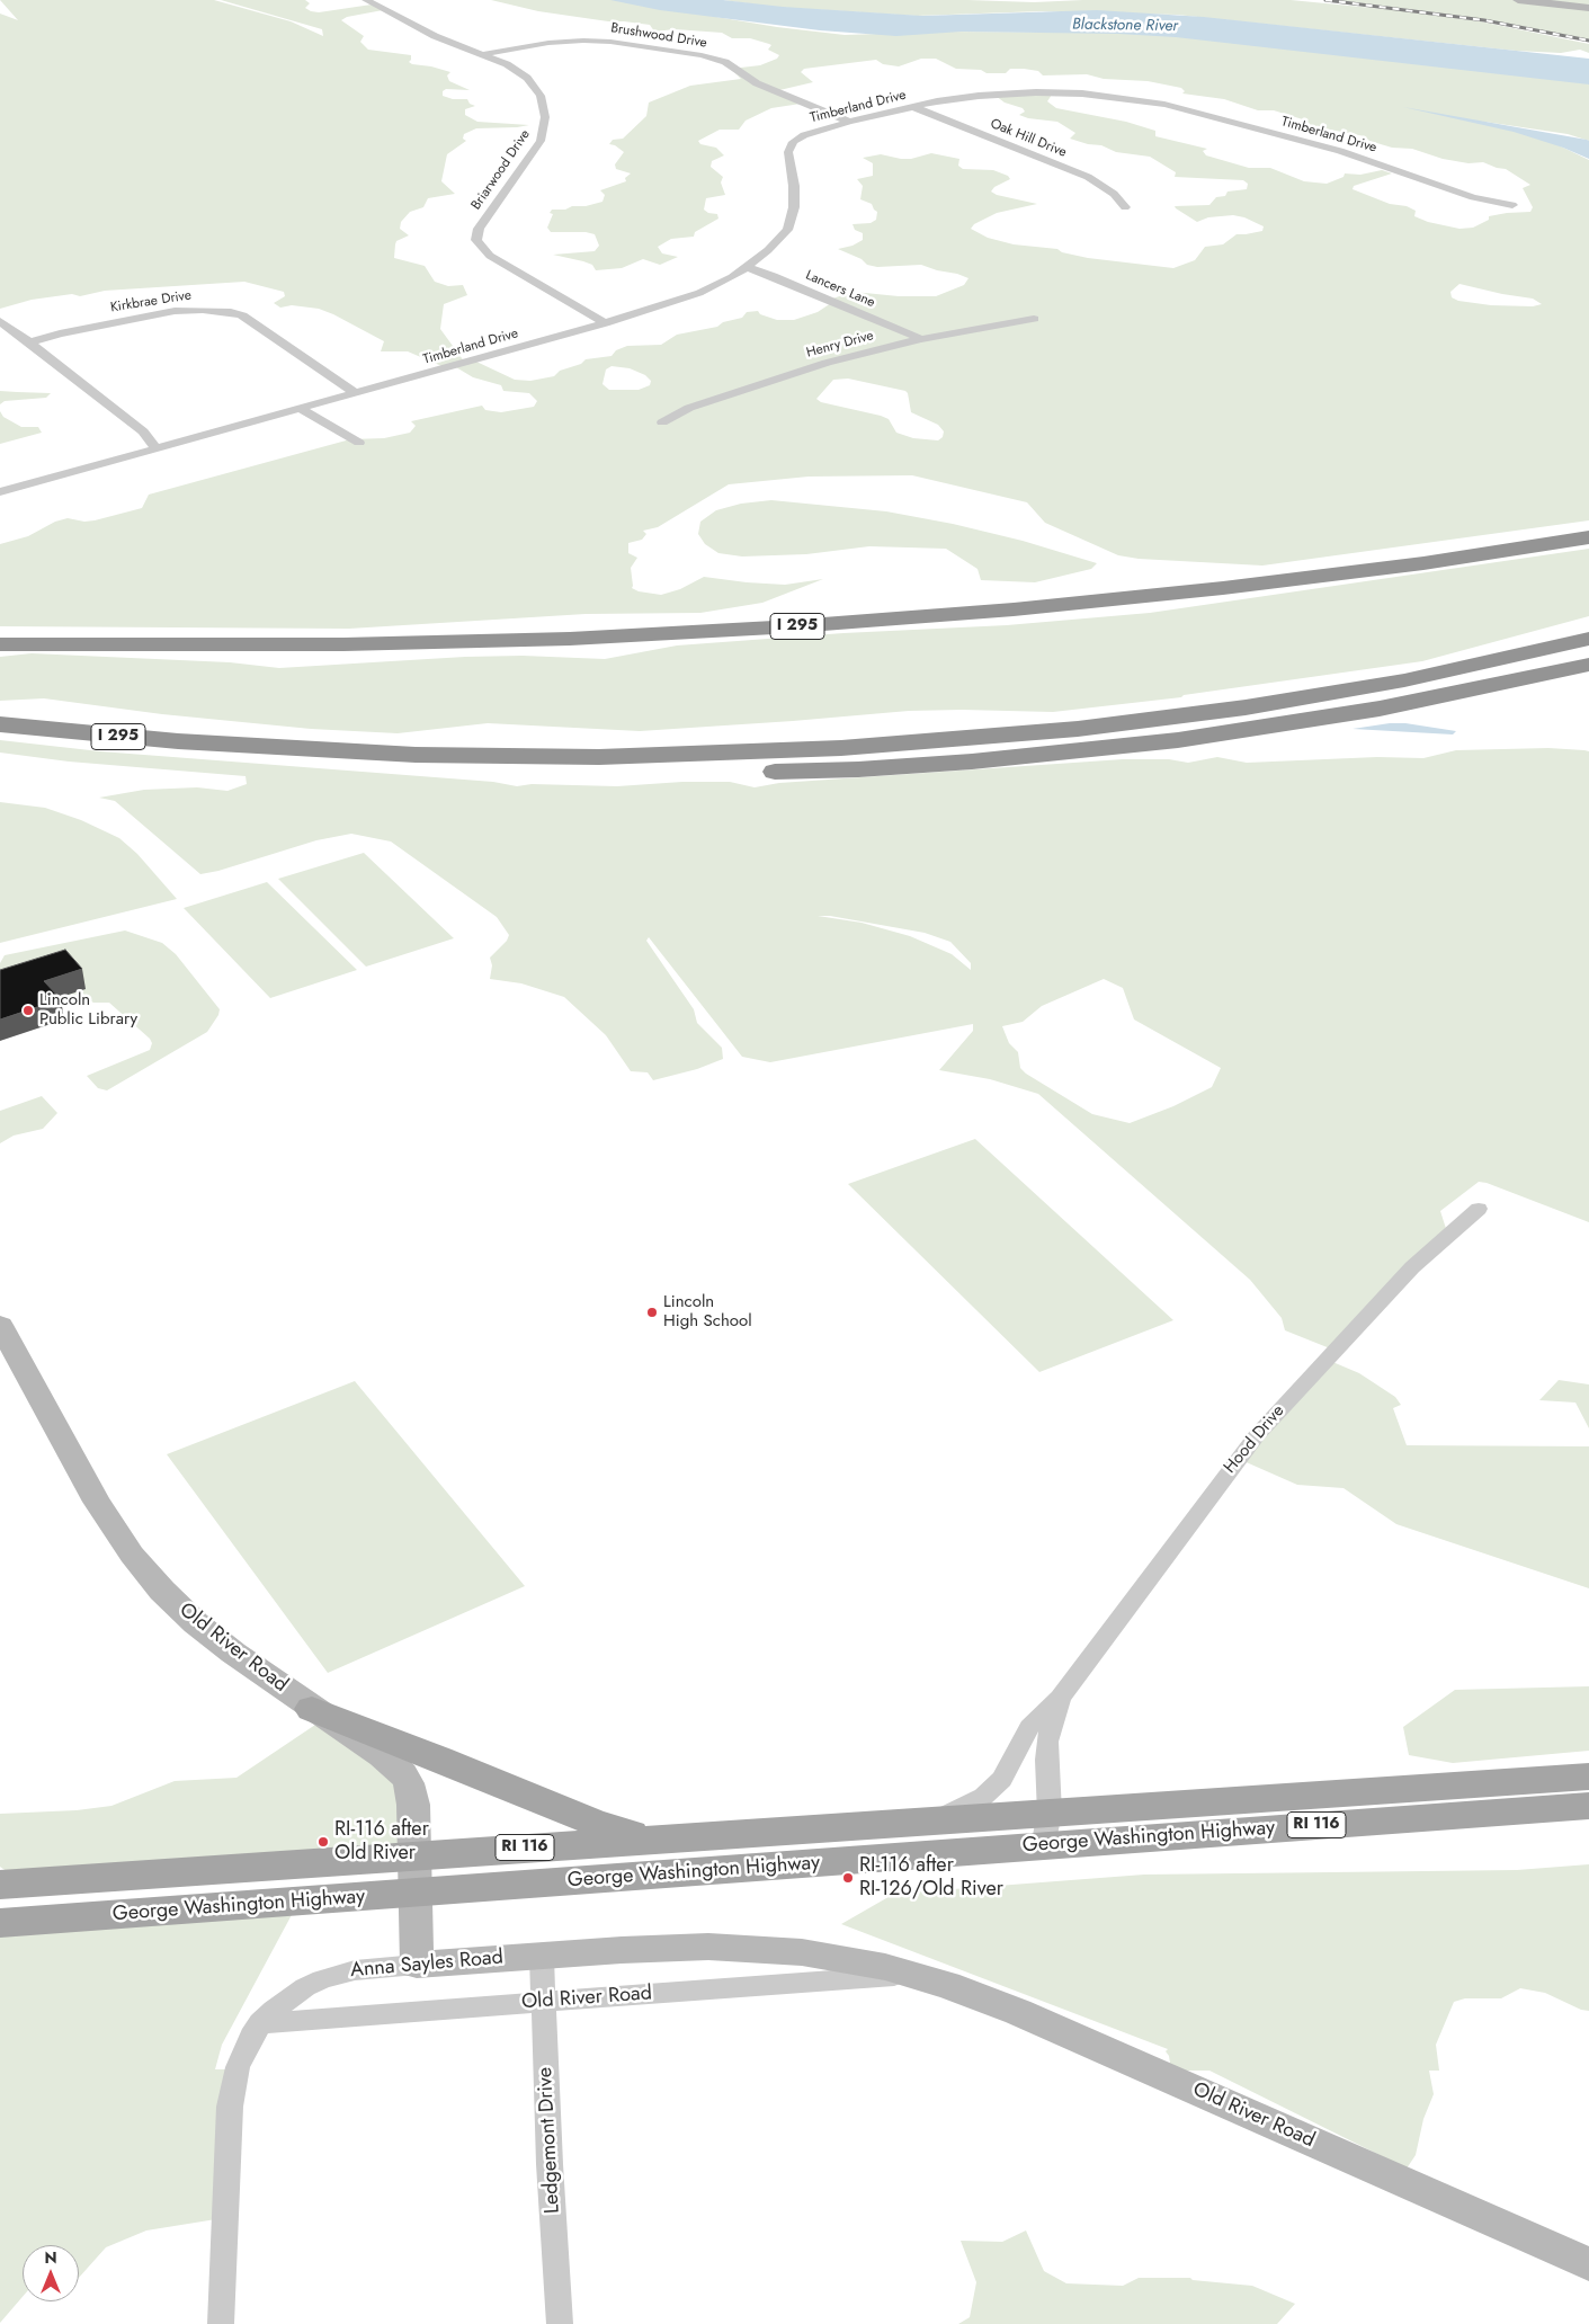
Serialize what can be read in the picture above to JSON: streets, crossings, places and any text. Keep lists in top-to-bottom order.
{
  "streets": {
    "highway": ["I 295"],
    "main road": [
      "Old River Road",
      "RI 116",
      "George Washington Highway",
      "Anna Sayles Road"
    ],
    "street": [
      "Brushwood Drive",
      "Timberland Drive",
      "Oak Hill Drive",
      "Briarwood Drive",
      "Lancers Lane",
      "Kirkbrae Drive",
      "Henry Drive",
      "Hood Drive",
      "Ledgemont Drive"
    ]
  },
  "crossings": [
    ["Brushwood Drive", "Timberland Drive"],
    ["Brushwood Drive", "Briarwood Drive"],
    ["Timberland Drive", "Oak Hill Drive"],
    ["Timberland Drive", "Briarwood Drive"],
    ["Timberland Drive", "Lancers Lane"],
    ["Timberland Drive", "Kirkbrae Drive"],
    ["Lancers Lane", "Henry Drive"],
    ["Hood Drive", "George Washington Highway"],
    ["Old River Road", "George Washington Highway"],
    ["Old River Road", "Anna Sayles Road"],
    ["Old River Road", "Ledgemont Drive"],
    ["Anna Sayles Road", "Ledgemont Drive"]
  ],
  "water": ["Blackstone River"],
  "places": [
    "Lincoln Public Library",
    "Lincoln High School",
    "RI-116 after Old River",
    "RI-116 after RI-126/Old River"
  ],
  "north": "top"
}
